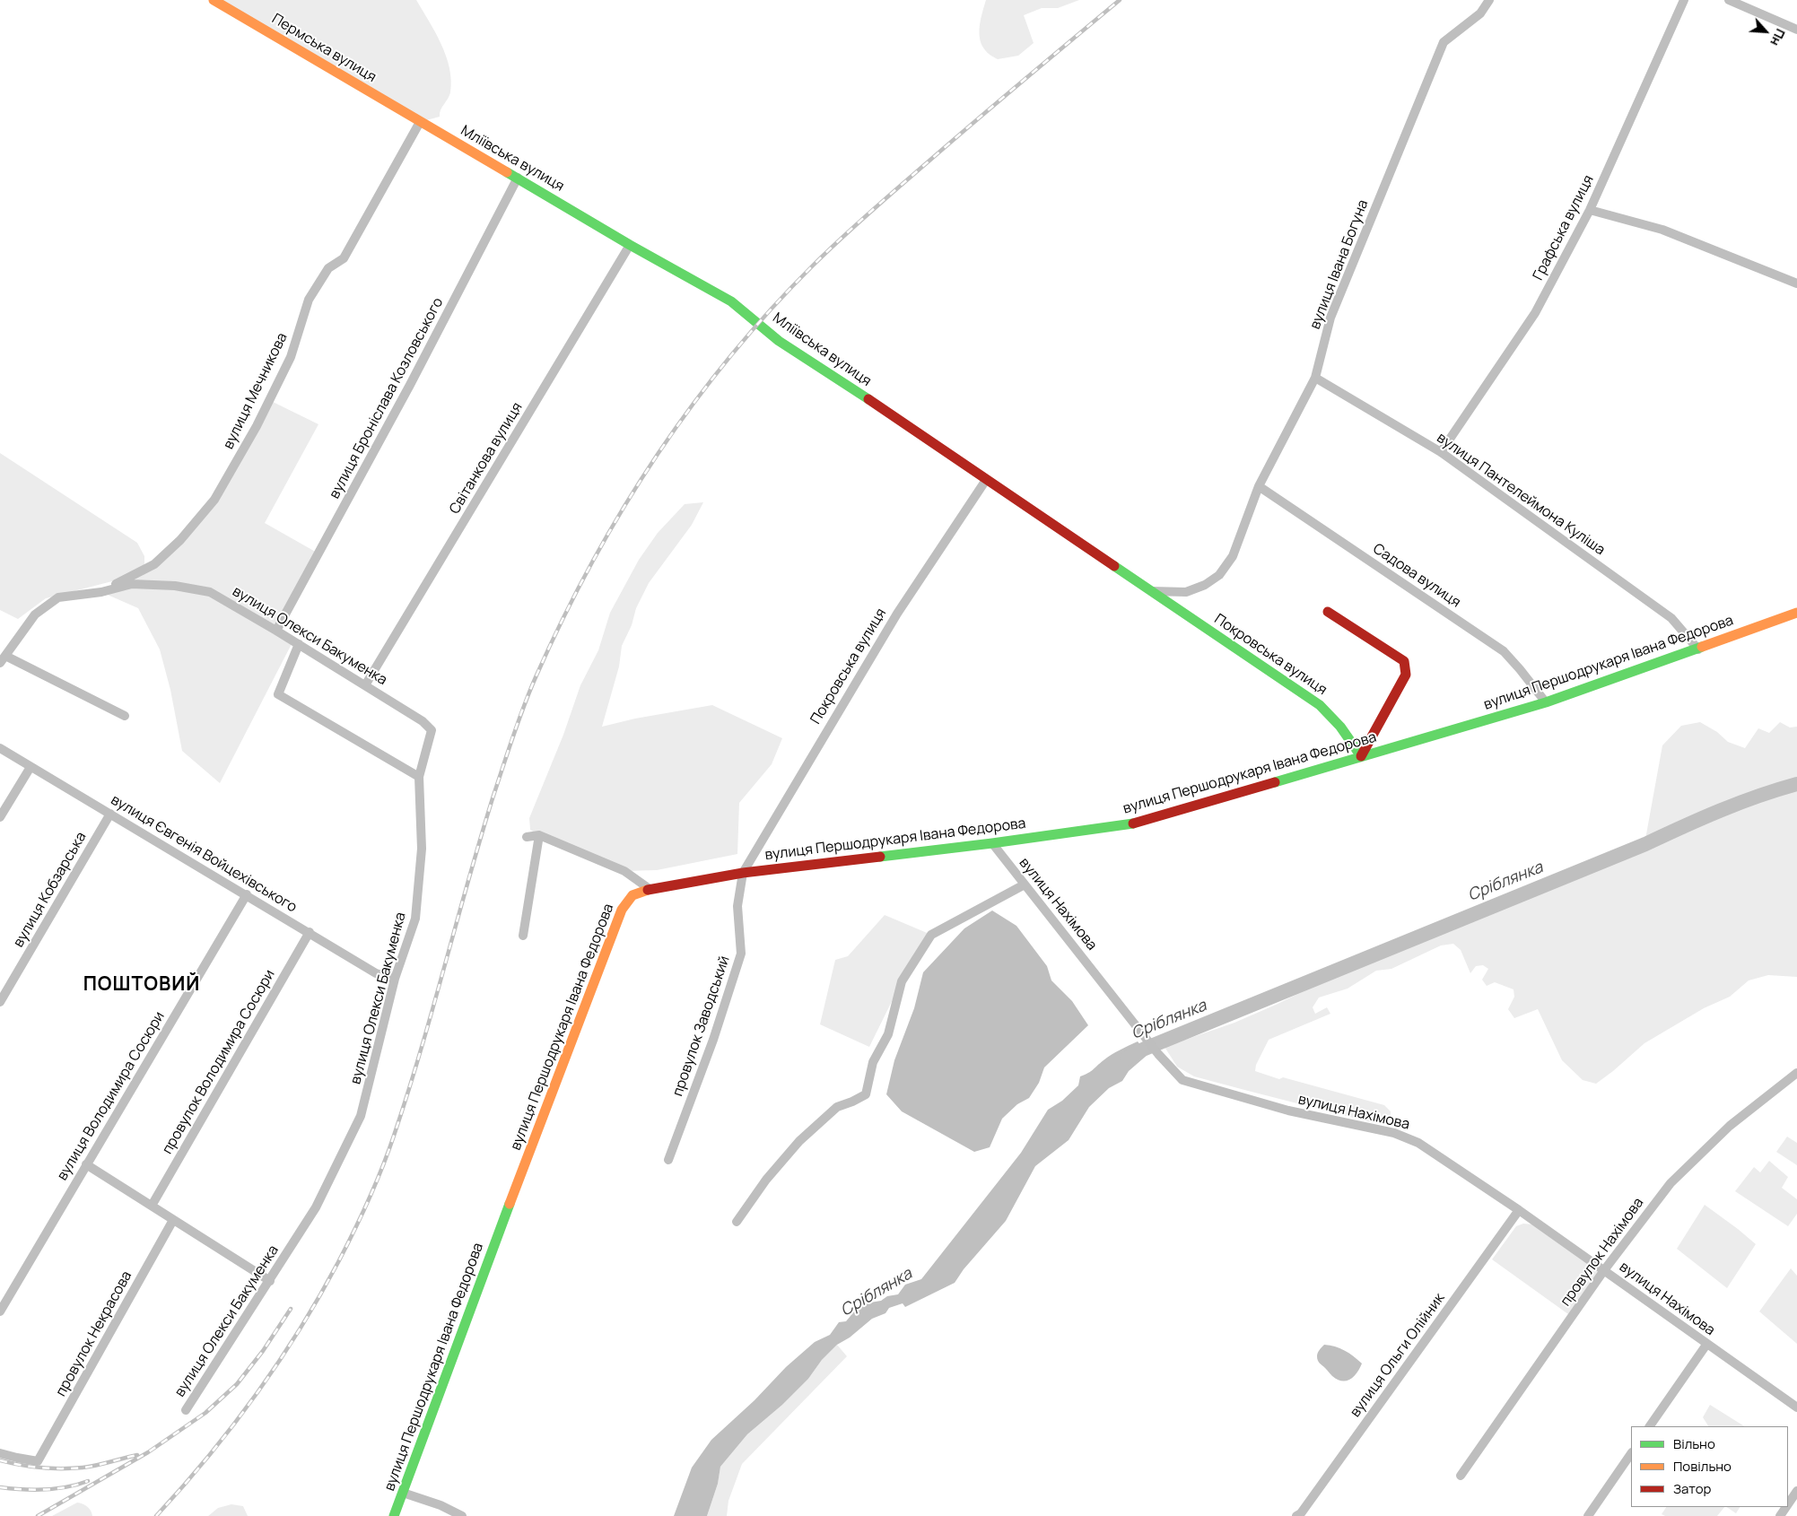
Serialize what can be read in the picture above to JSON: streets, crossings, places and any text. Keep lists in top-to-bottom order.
{
  "streets": {
    "street": [
      "Пермська вулиця",
      "Мліївська вулиця",
      "Графська вулиця",
      "вулиця Івана Богуна",
      "вулиця Мечникова",
      "вулиця Броніслава Козловського",
      "Світанкова вулиця",
      "вулиця Пантелеймона Куліша",
      "Садова вулиця",
      "вулиця Олекси Бакуменка",
      "Покровська вулиця",
      "вулиця Першодрукаря Івана Федорова",
      "вулиця Євгенія Войцехівського",
      "вулиця Кобзарська",
      "вулиця Нахімова",
      "провулок Заводський",
      "провулок Володимира Сосюри",
      "вулиця Володимира Сосюри",
      "провулок Нахімова",
      "провулок Некрасова",
      "вулиця Ольги Олійник"
    ]
  },
  "crossings": [
    ["Пермська вулиця", "Мліївська вулиця"],
    ["Пермська вулиця", "вулиця Мечникова"],
    ["Мліївська вулиця", "вулиця Івана Богуна"],
    ["Мліївська вулиця", "вулиця Мечникова"],
    ["Мліївська вулиця", "вулиця Броніслава Козловського"],
    ["Мліївська вулиця", "Світанкова вулиця"],
    ["Мліївська вулиця", "Покровська вулиця"],
    ["Графська вулиця", "вулиця Пантелеймона Куліша"],
    ["вулиця Івана Богуна", "вулиця Пантелеймона Куліша"],
    ["вулиця Івана Богуна", "Садова вулиця"],
    ["вулиця Івана Богуна", "Покровська вулиця"],
    ["вулиця Мечникова", "вулиця Олекси Бакуменка"],
    ["вулиця Броніслава Козловського", "вулиця Олекси Бакуменка"],
    ["Світанкова вулиця", "вулиця Олекси Бакуменка"],
    ["вулиця Пантелеймона Куліша", "вулиця Першодрукаря Івана Федорова"],
    ["Садова вулиця", "вулиця Першодрукаря Івана Федорова"],
    ["вулиця Олекси Бакуменка", "вулиця Євгенія Войцехівського"],
    ["Покровська вулиця", "вулиця Першодрукаря Івана Федорова"],
    ["Покровська вулиця", "провулок Заводський"],
    ["вулиця Першодрукаря Івана Федорова", "вулиця Нахімова"],
    ["вулиця Першодрукаря Івана Федорова", "провулок Заводський"],
    ["вулиця Євгенія Войцехівського", "вулиця Кобзарська"],
    ["вулиця Євгенія Войцехівського", "провулок Володимира Сосюри"],
    ["вулиця Євгенія Войцехівського", "вулиця Володимира Сосюри"],
    ["вулиця Нахімова", "провулок Нахімова"],
    ["вулиця Нахімова", "вулиця Ольги Олійник"]
  ],
  "districts": ["ПОШТОВИЙ"],
  "water": ["Сріблянка"],
  "legend": ["Вільно", "Повільно", "Затор"],
  "north": "bottom right"
}
